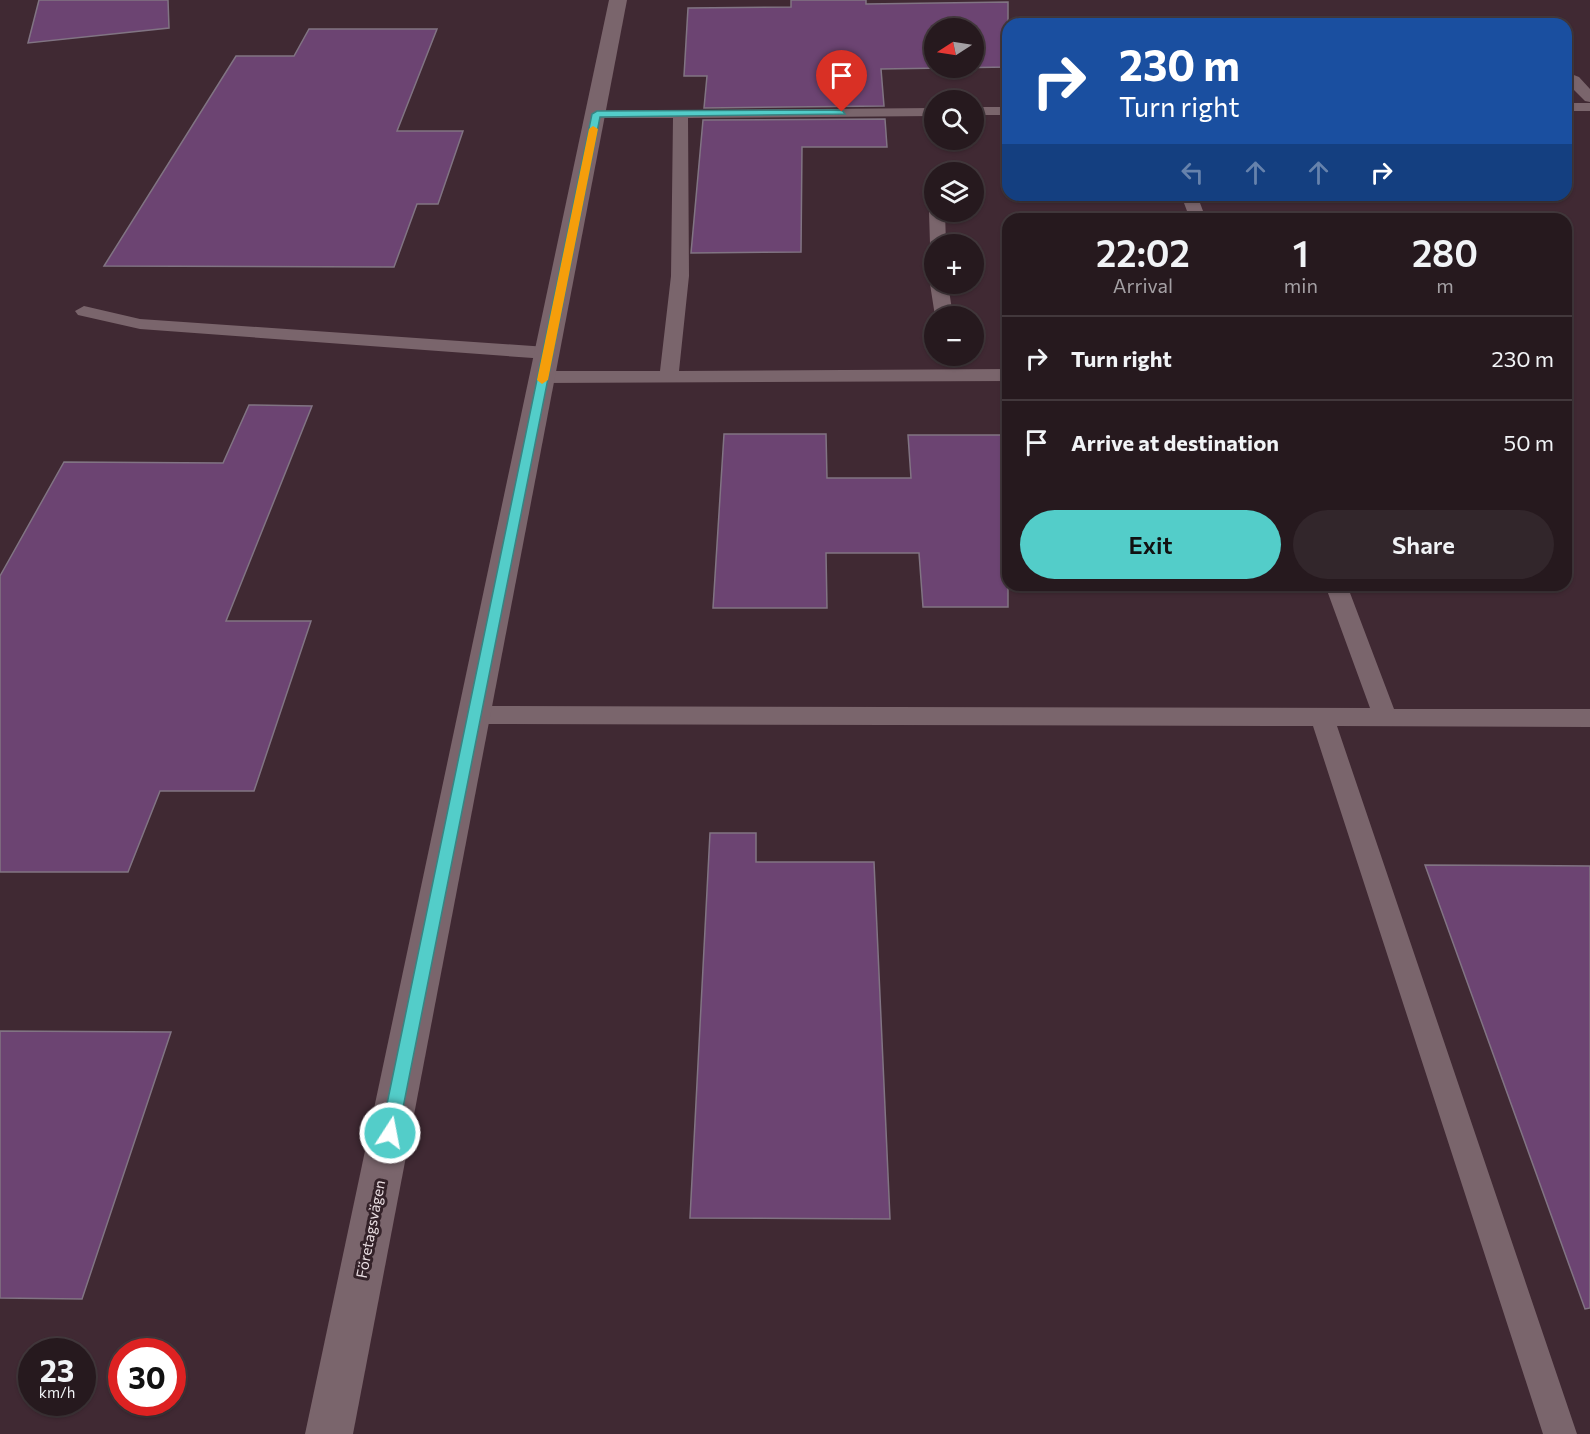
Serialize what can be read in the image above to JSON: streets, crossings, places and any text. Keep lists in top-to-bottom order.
{
  "streets": {
    "street": ["Företagsvägen"]
  },
  "north": "left",
  "page": {
    "map_buttons": ["+", "−"],
    "turn": ["230 m", "Turn right"],
    "eta": [
      "22:02",
      "Arrival",
      "1",
      "min",
      "280",
      "m"
    ],
    "list": [
      {
        "name": "Turn right",
        "value": "230 m"
      },
      {
        "name": "Arrive at destination",
        "value": "50 m"
      }
    ],
    "buttons": ["Exit", "Share"],
    "speed": "23 km/h",
    "limit": "30"
  }
}
